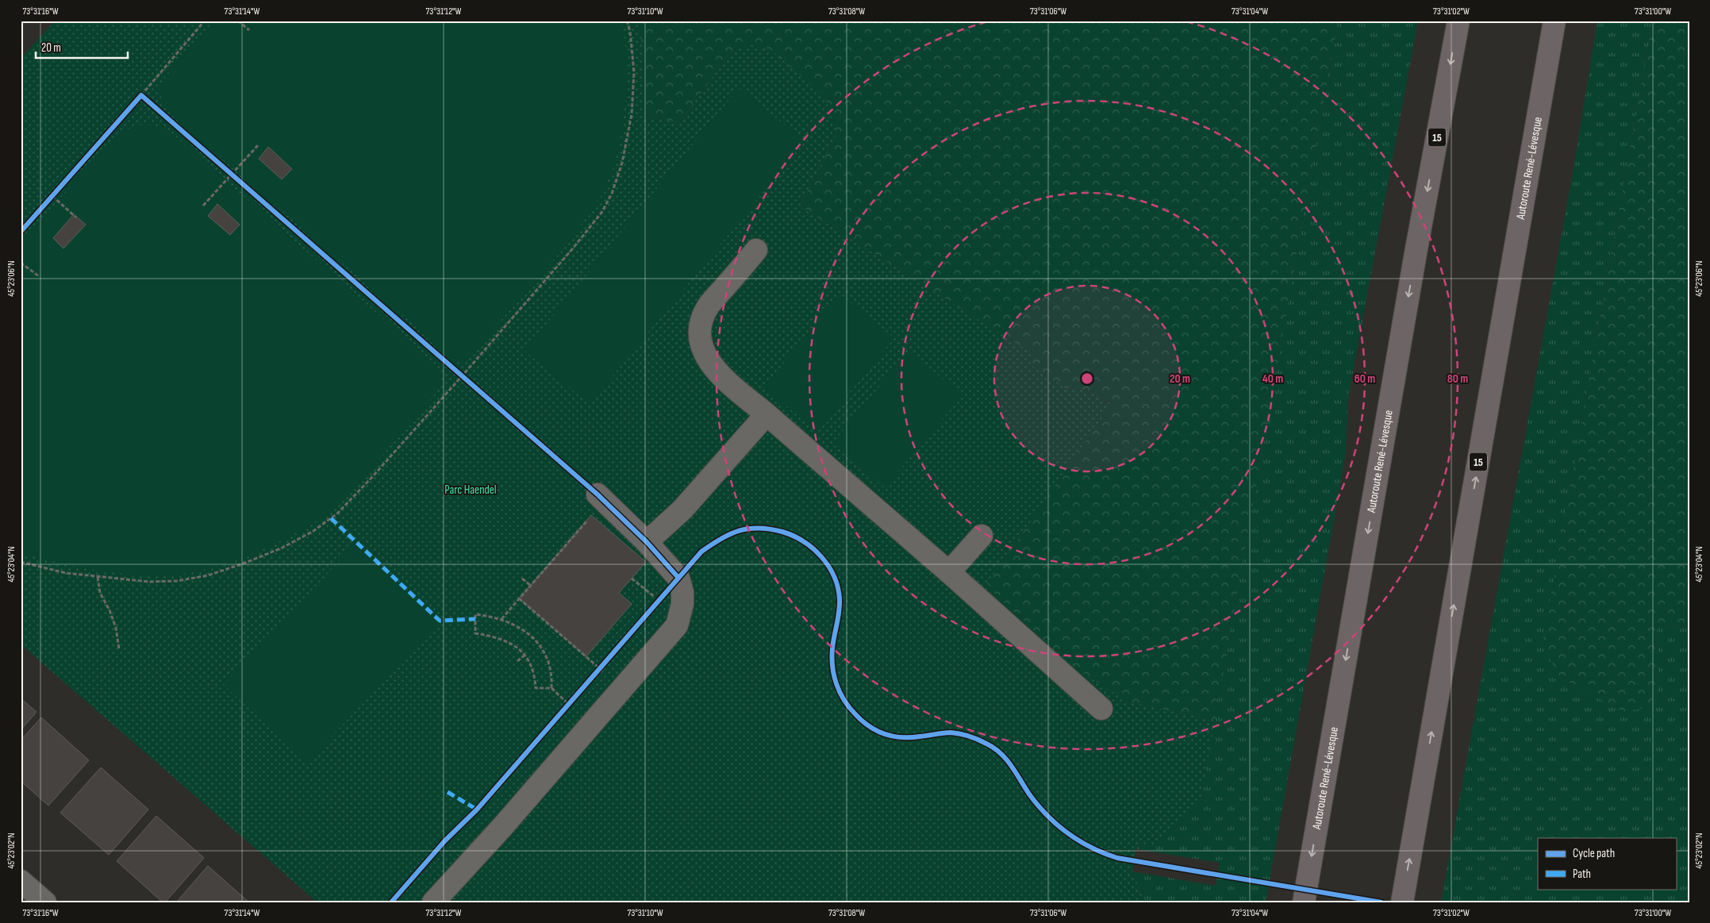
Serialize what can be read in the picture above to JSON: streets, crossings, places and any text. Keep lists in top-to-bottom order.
{
  "streets": {
    "highway": ["15", "Autoroute René-Lévesque"]
  },
  "parks": ["Parc Haendel"],
  "legend": ["Cycle path", "Path"],
  "scale_bar": "20 m",
  "coordinates": [
    "73°31'16\"W",
    "73°31'14\"W",
    "73°31'12\"W",
    "73°31'10\"W",
    "73°31'08\"W",
    "73°31'06\"W",
    "73°31'04\"W",
    "73°31'02\"W",
    "73°31'00\"W",
    "45°23'06\"N",
    "45°23'04\"N",
    "45°23'02\"N"
  ],
  "rings": [
    "20 m",
    "40 m",
    "60 m",
    "80 m"
  ]
}
